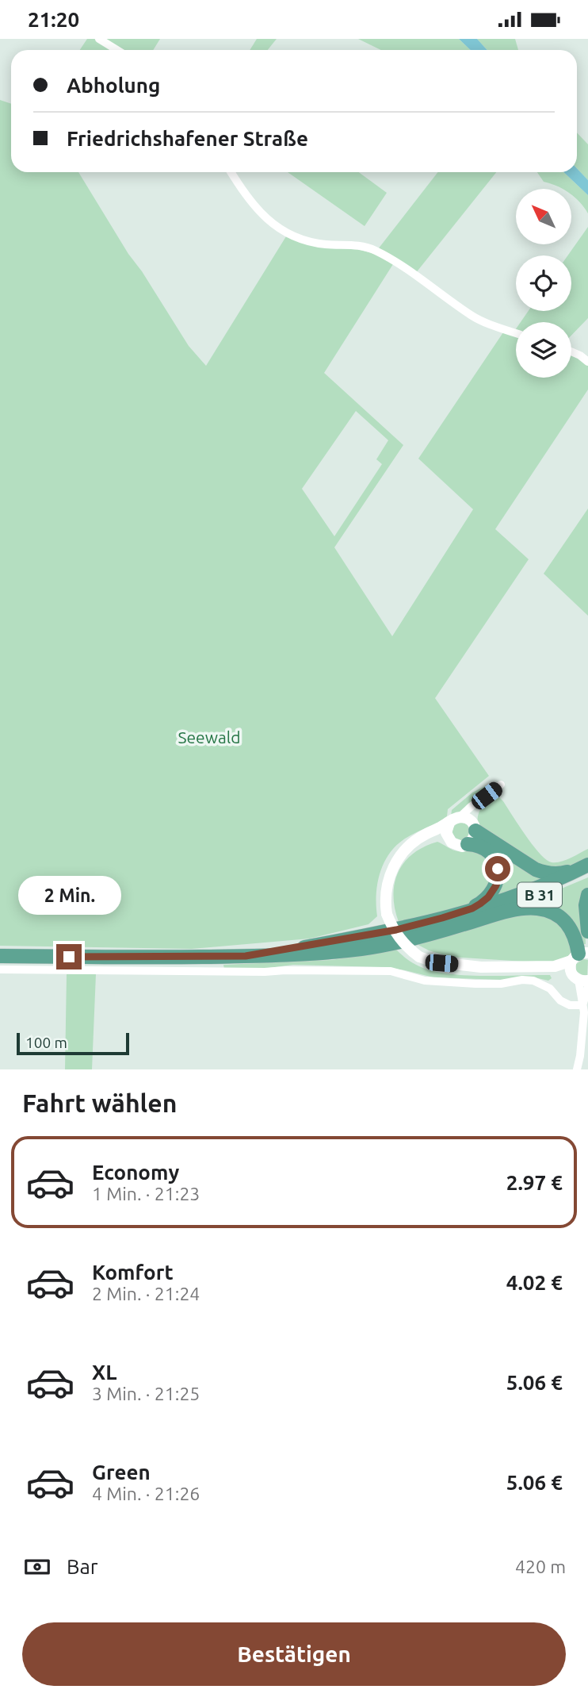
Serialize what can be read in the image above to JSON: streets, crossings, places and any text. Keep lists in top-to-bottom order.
{
  "streets": {
    "main road": ["B 31"]
  },
  "parks": ["Seewald"],
  "scale_bar": "100 m",
  "north": "top left",
  "page": {
    "status": "21:20",
    "banner": ["Abholung", "Friedrichshafener Straße"],
    "bubble": "2 Min.",
    "scale": "100 m",
    "heading": "Fahrt wählen",
    "list": [
      {
        "name": "Economy",
        "note": "1 Min. · 21:23",
        "value": "2.97 €"
      },
      {
        "name": "Komfort",
        "note": "2 Min. · 21:24",
        "value": "4.02 €"
      },
      {
        "name": "XL",
        "note": "3 Min. · 21:25",
        "value": "5.06 €"
      },
      {
        "name": "Green",
        "note": "4 Min. · 21:26",
        "value": "5.06 €"
      }
    ],
    "pay": ["Bar", "420 m"],
    "buttons": "Bestätigen"
  }
}
